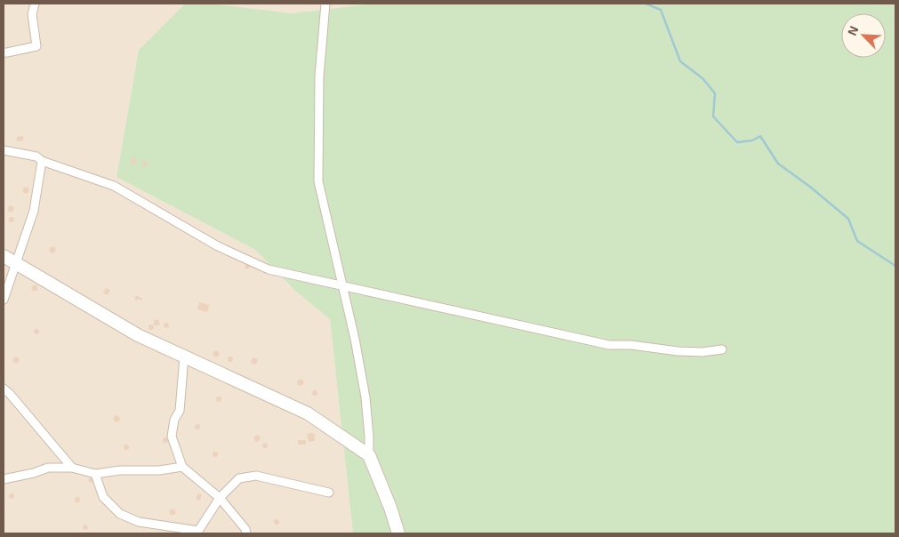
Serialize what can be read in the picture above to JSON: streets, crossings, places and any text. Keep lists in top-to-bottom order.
{
  "north": "top left"
}
